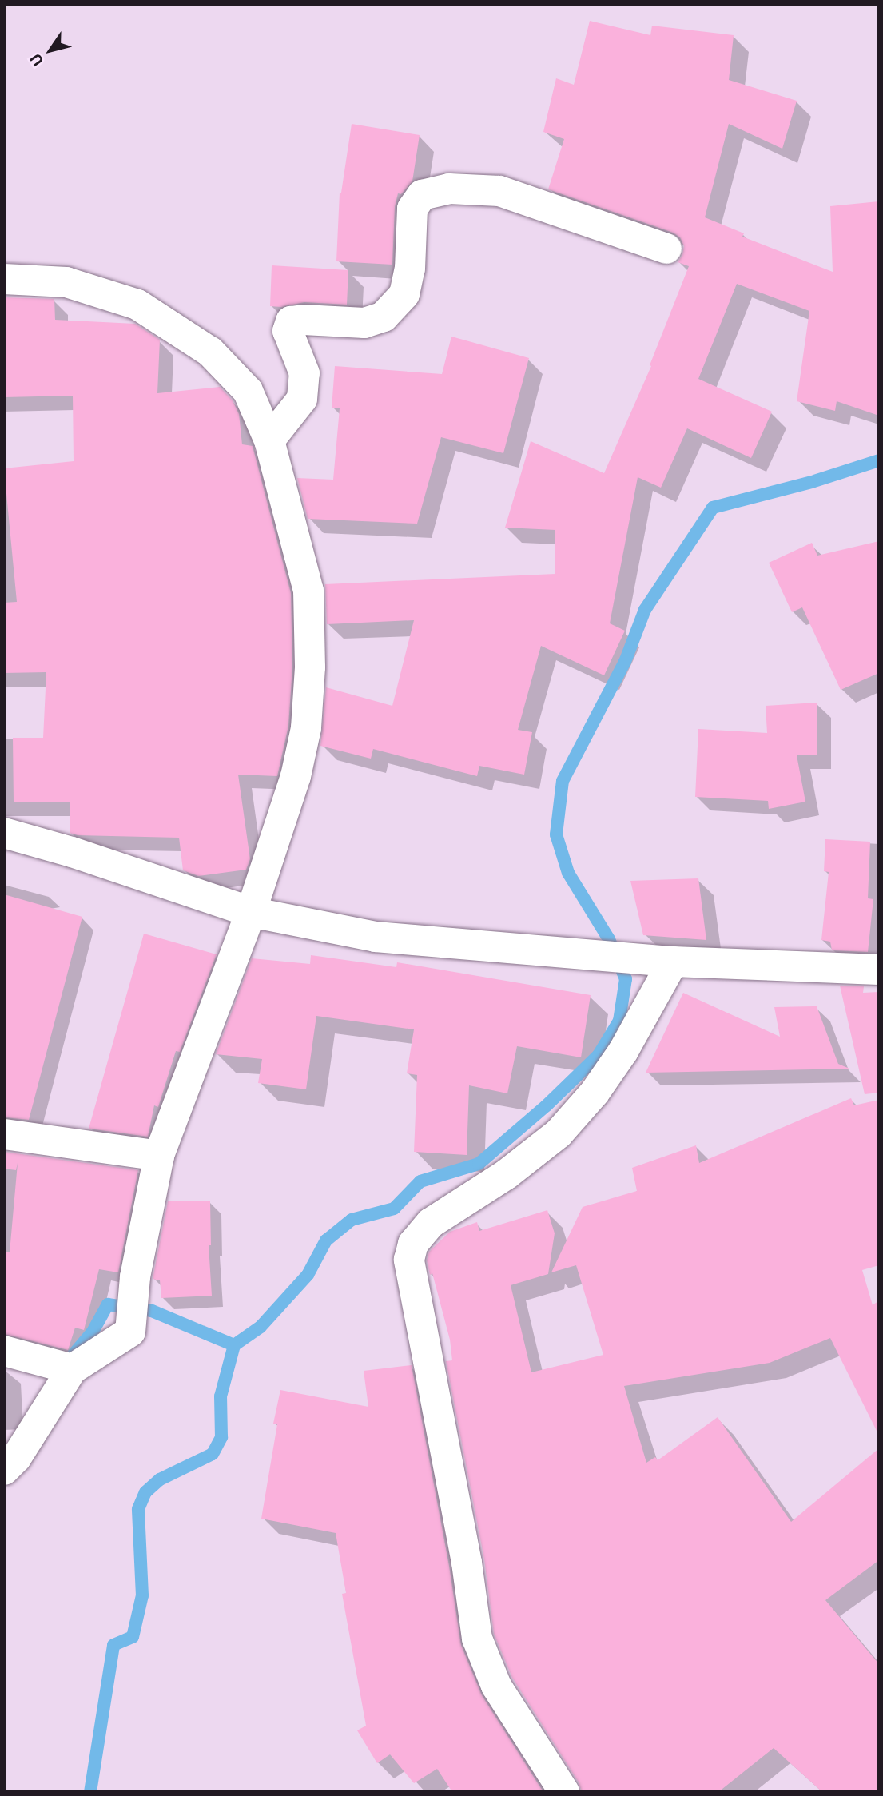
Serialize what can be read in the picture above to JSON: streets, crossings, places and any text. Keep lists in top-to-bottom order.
{
  "north": "bottom left"
}
